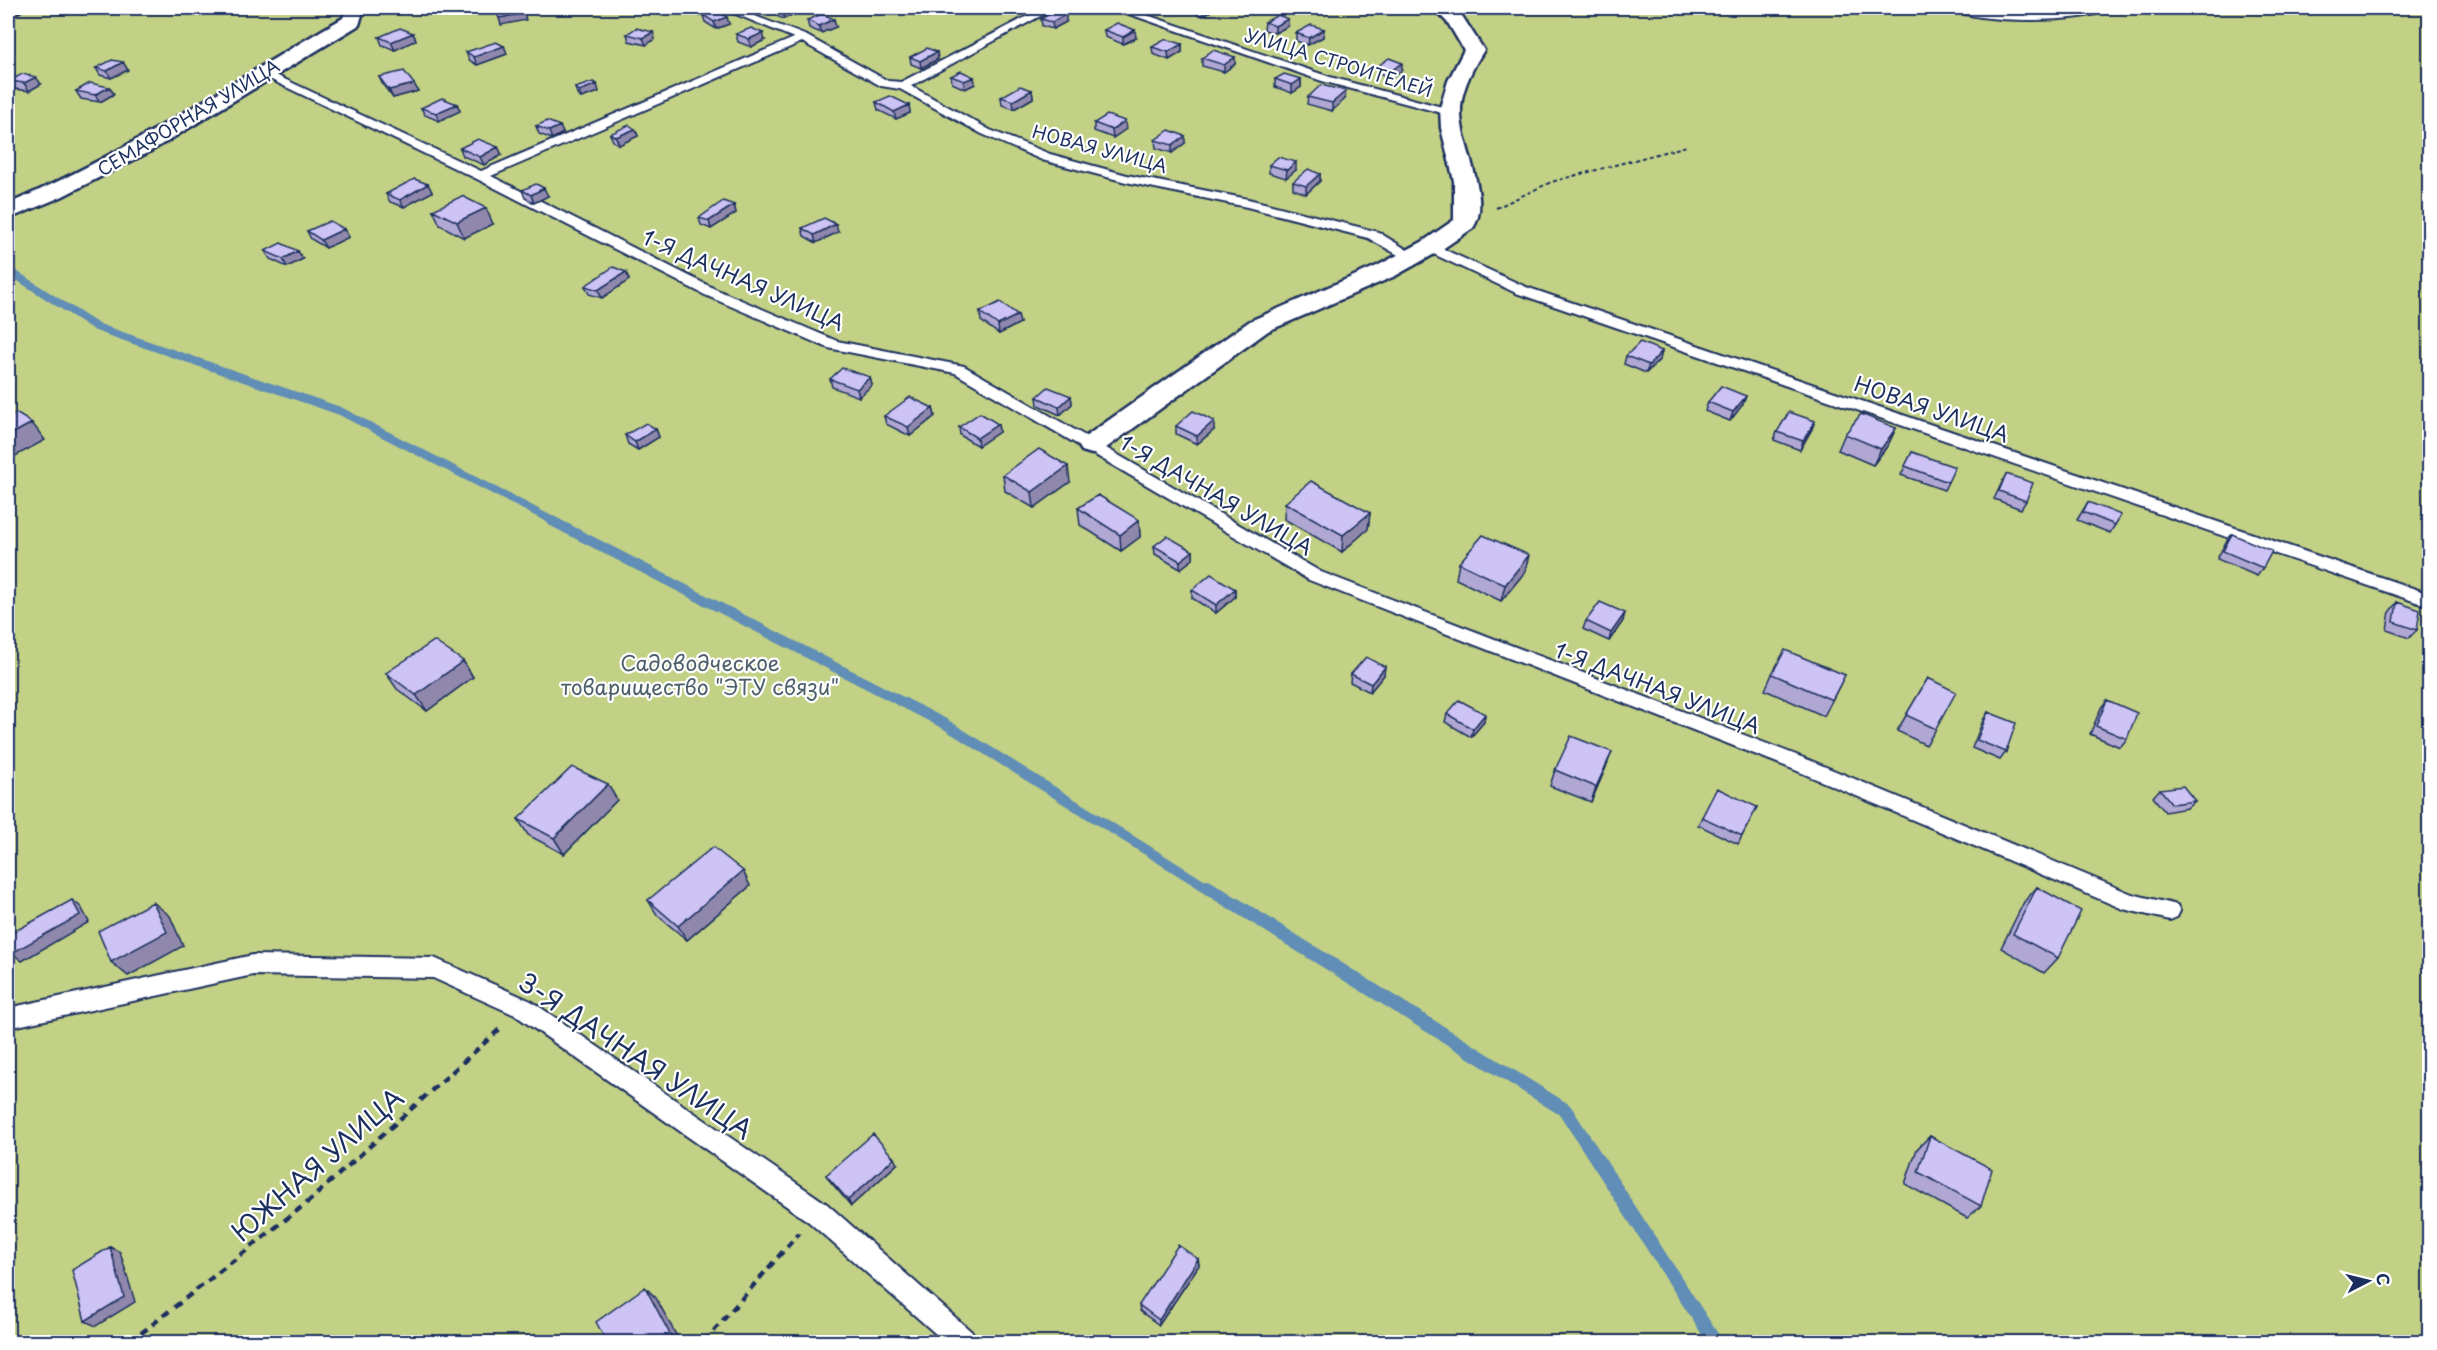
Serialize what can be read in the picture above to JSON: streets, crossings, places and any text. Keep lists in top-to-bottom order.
{
  "streets": {
    "street": ["СЕМАФОРНАЯ УЛИЦА"],
    "lane": [
      "УЛИЦА СТРОИТЕЛЕЙ",
      "НОВАЯ УЛИЦА",
      "1-Я ДАЧНАЯ УЛИЦА",
      "3-Я ДАЧНАЯ УЛИЦА"
    ],
    "path": ["ЮЖНАЯ УЛИЦА"]
  },
  "crossings": [
    ["СЕМАФОРНАЯ УЛИЦА", "1-Я ДАЧНАЯ УЛИЦА"],
    ["3-Я ДАЧНАЯ УЛИЦА", "ЮЖНАЯ УЛИЦА"]
  ],
  "parks": ["Садоводческое товарищество \"ЭТУ связи\""],
  "north": "right"
}
